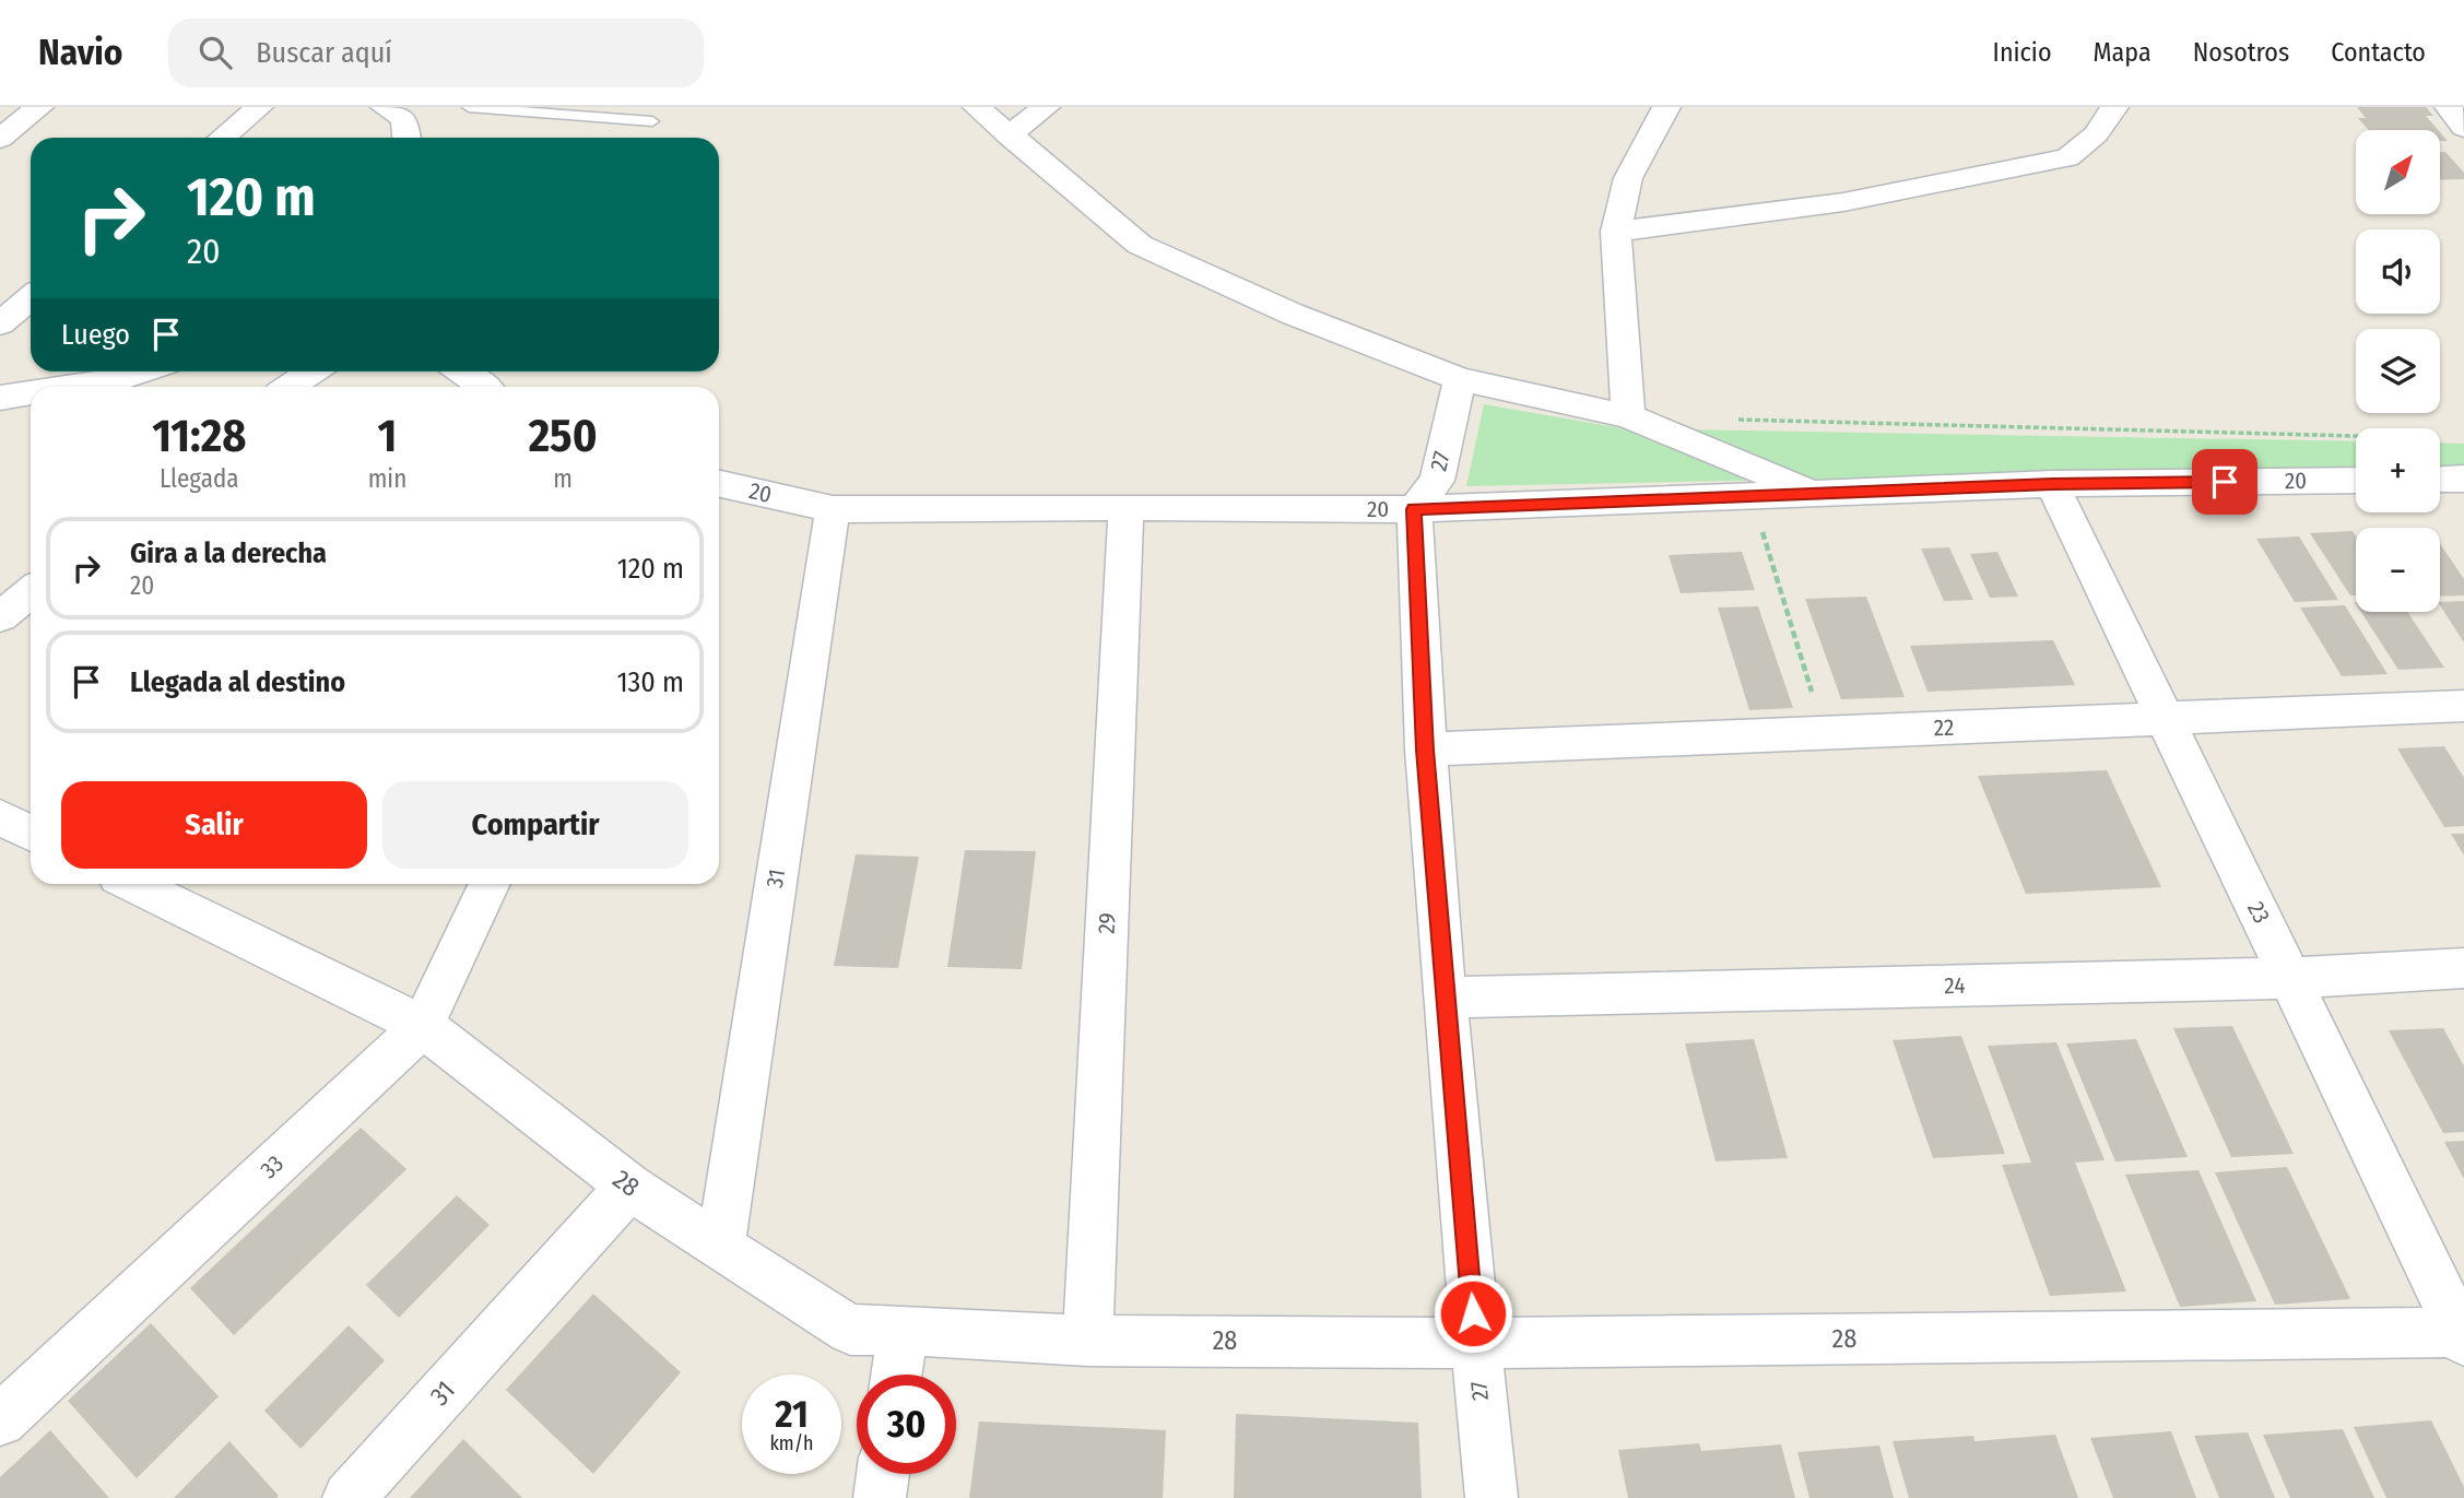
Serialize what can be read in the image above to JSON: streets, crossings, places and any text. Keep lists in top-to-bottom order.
{
  "streets": {
    "street": [
      "27",
      "20",
      "22",
      "31",
      "23",
      "29",
      "24",
      "33",
      "28"
    ]
  },
  "crossings": [
    ["27", "20"],
    ["27", "22"],
    ["27", "24"],
    ["27", "28"],
    ["20", "31"],
    ["20", "23"],
    ["20", "29"],
    ["22", "23"],
    ["31", "28"],
    ["23", "24"],
    ["23", "28"],
    ["29", "28"],
    ["33", "28"]
  ],
  "north": "top right",
  "page": {
    "header": "Navio",
    "search": "Buscar aquí",
    "nav": [
      "Inicio",
      "Mapa",
      "Nosotros",
      "Contacto"
    ],
    "map_buttons": ["+", "−"],
    "turn": ["120 m", "20"],
    "then": "Luego",
    "eta": [
      "11:28",
      "Llegada",
      "1",
      "min",
      "250",
      "m"
    ],
    "list": [
      {
        "name": "Gira a la derecha",
        "note": "20",
        "value": "120 m"
      },
      {
        "name": "Llegada al destino",
        "value": "130 m"
      }
    ],
    "buttons": ["Salir", "Compartir"],
    "speed": "21 km/h",
    "limit": "30"
  }
}
